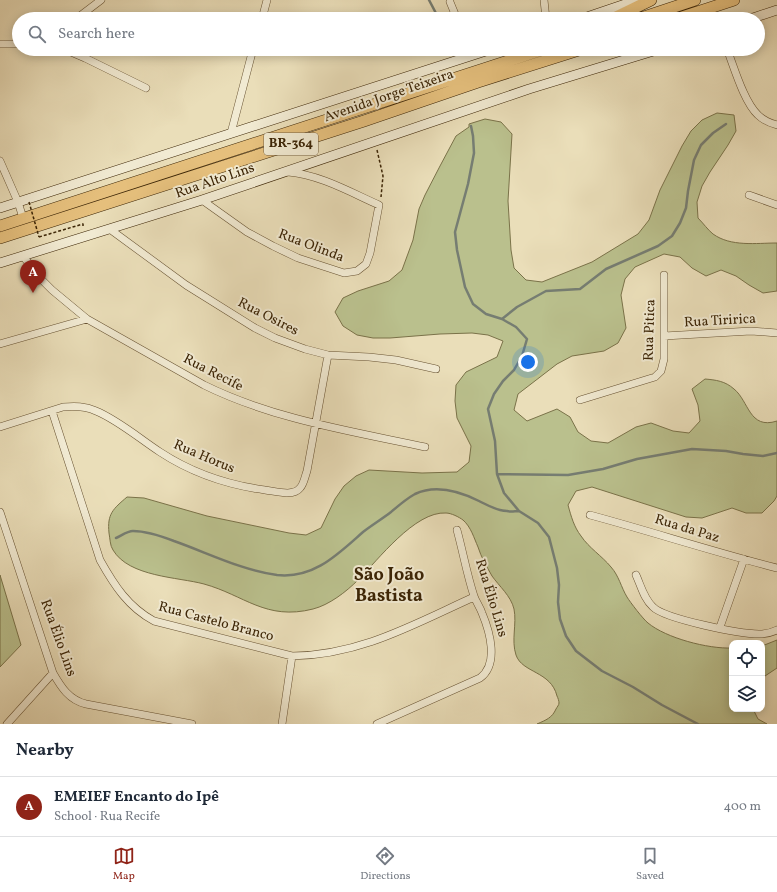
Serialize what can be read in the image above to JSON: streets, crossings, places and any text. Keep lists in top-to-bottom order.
{
  "streets": {
    "highway": ["Avenida Jorge Teixeira", "BR-364"],
    "main road": ["Rua Alto Lins"],
    "street": [
      "Rua Olinda",
      "Rua Osires",
      "Rua Tiririca",
      "Rua Pitica",
      "Rua Recife",
      "Rua Horus",
      "Rua da Paz",
      "Rua Élio Lins",
      "Rua Castelo Branco"
    ]
  },
  "crossings": [
    ["Rua Alto Lins", "Rua Olinda"],
    ["Rua Alto Lins", "Rua Osires"],
    ["Rua Alto Lins", "Rua Recife"],
    ["Rua Osires", "Rua Horus"],
    ["Rua Tiririca", "Rua Pitica"],
    ["Rua Recife", "Rua Horus"],
    ["Rua Horus", "Rua Castelo Branco"],
    ["Rua Élio Lins", "Rua Castelo Branco"]
  ],
  "districts": ["São João Bastista"],
  "page": {
    "search": "Search here",
    "pins": "A",
    "heading": "Nearby",
    "list": [
      {
        "mark": "A",
        "name": "EMEIEF Encanto do Ipê",
        "note": "School · Rua Recife",
        "value": "400 m"
      }
    ],
    "nav": ["Map", "Directions", "Saved"]
  }
}
